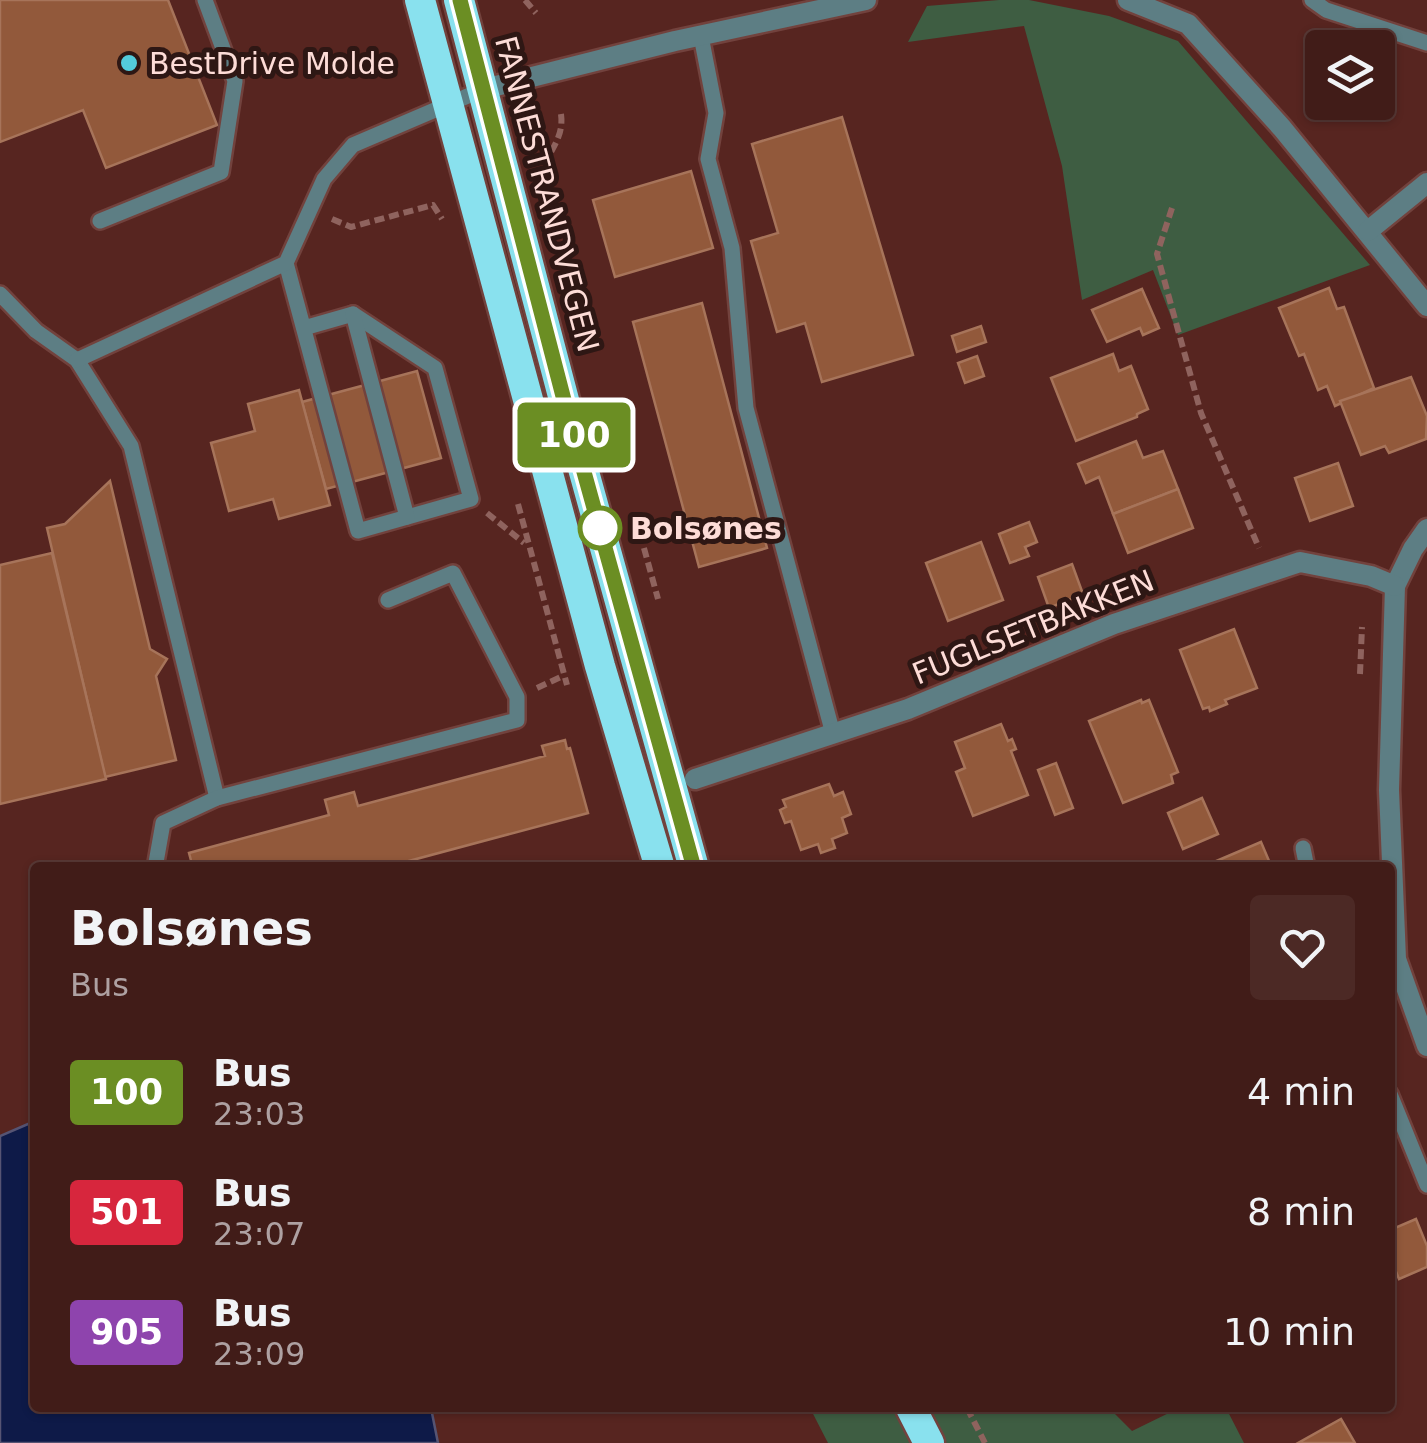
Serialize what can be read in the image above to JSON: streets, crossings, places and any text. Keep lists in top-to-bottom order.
{
  "streets": {
    "highway": ["FANNESTRANDVEGEN"],
    "street": ["FUGLSETBAKKEN"]
  },
  "places": ["BestDrive Molde", "Bolsønes"],
  "lines": ["bus line 100"],
  "page": {
    "on_map": "100",
    "heading": ["Bolsønes", "Bus"],
    "list": [
      {
        "mark": "100",
        "name": "Bus",
        "note": "23:03",
        "value": "4 min"
      },
      {
        "mark": "501",
        "name": "Bus",
        "note": "23:07",
        "value": "8 min"
      },
      {
        "mark": "905",
        "name": "Bus",
        "note": "23:09",
        "value": "10 min"
      }
    ]
  }
}
